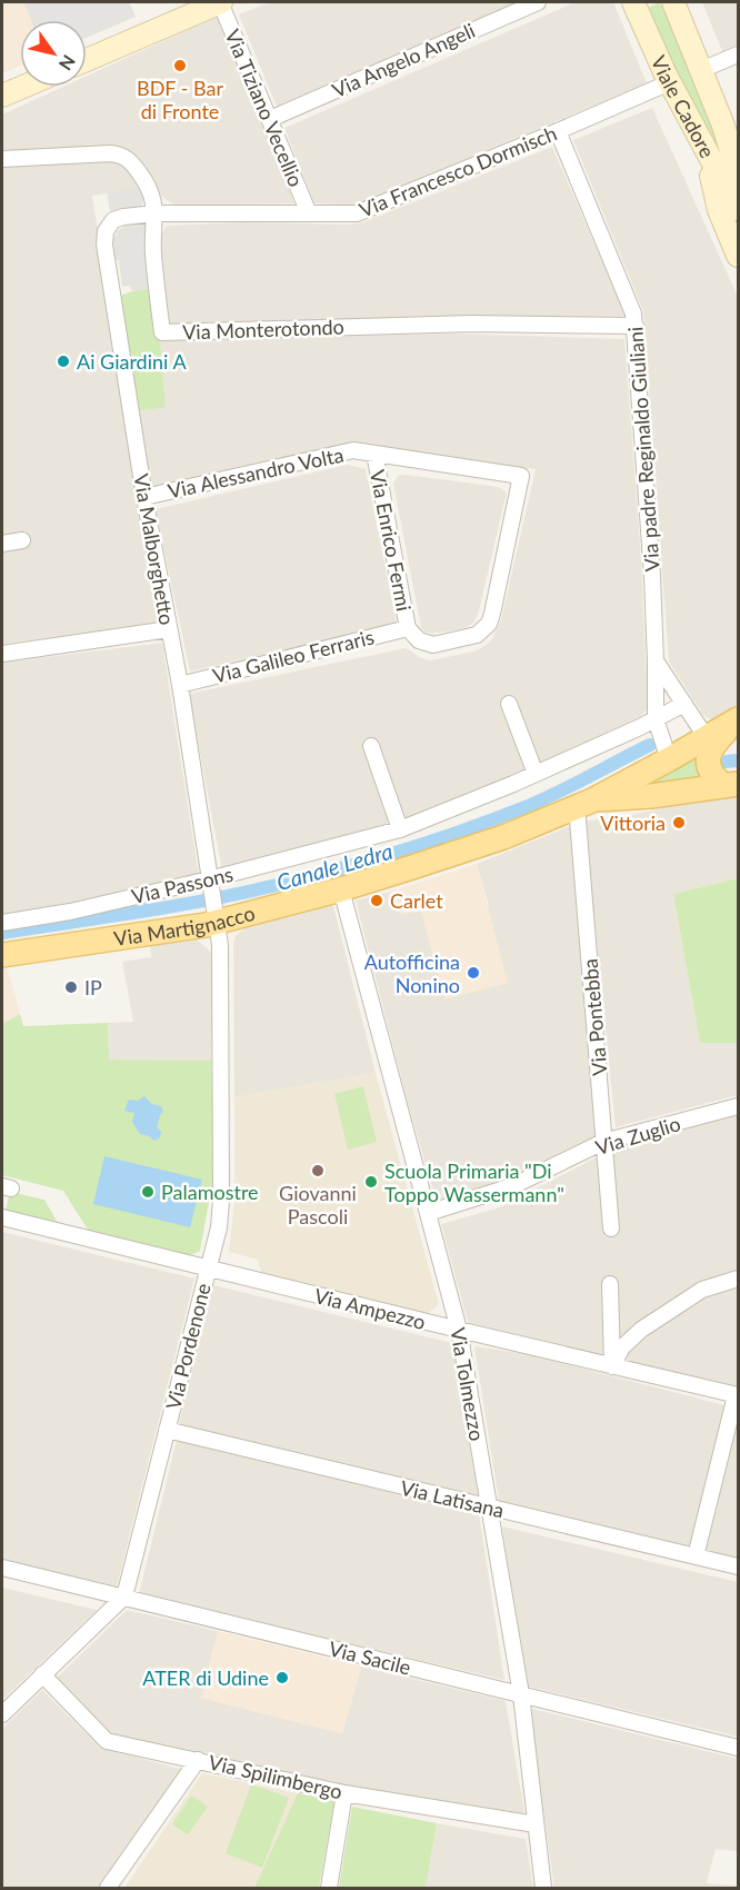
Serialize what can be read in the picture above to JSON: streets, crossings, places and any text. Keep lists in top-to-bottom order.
{
  "streets": {
    "main road": ["Viale Cadore", "Via Martignacco"],
    "street": [
      "Via Angelo Angeli",
      "Via Tiziano Vecellio",
      "Via Francesco Dormisch",
      "Via Monterotondo",
      "Via padre Reginaldo Giuliani",
      "Via Alessandro Volta",
      "Via Enrico Fermi",
      "Via Malborghetto",
      "Via Galileo Ferraris",
      "Via Passons",
      "Via Pontebba",
      "Via Zuglio",
      "Via Ampezzo",
      "Via Pordenone",
      "Via Tolmezzo",
      "Via Latisana",
      "Via Sacile",
      "Via Spilimbergo"
    ]
  },
  "crossings": [
    ["Via Angelo Angeli", "Via Tiziano Vecellio"],
    ["Viale Cadore", "Via Francesco Dormisch"],
    ["Via Tiziano Vecellio", "Via Francesco Dormisch"],
    ["Via Francesco Dormisch", "Via Monterotondo"],
    ["Via Francesco Dormisch", "Via padre Reginaldo Giuliani"],
    ["Via Francesco Dormisch", "Via Malborghetto"],
    ["Via Monterotondo", "Via padre Reginaldo Giuliani"],
    ["Via Monterotondo", "Via Malborghetto"],
    ["Via padre Reginaldo Giuliani", "Via Passons"],
    ["Via padre Reginaldo Giuliani", "Via Martignacco"],
    ["Via Alessandro Volta", "Via Enrico Fermi"],
    ["Via Alessandro Volta", "Via Malborghetto"],
    ["Via Alessandro Volta", "Via Galileo Ferraris"],
    ["Via Enrico Fermi", "Via Galileo Ferraris"],
    ["Via Malborghetto", "Via Galileo Ferraris"],
    ["Via Malborghetto", "Via Passons"],
    ["Via Malborghetto", "Via Martignacco"],
    ["Via Malborghetto", "Via Pordenone"],
    ["Via Martignacco", "Via Pontebba"],
    ["Via Martignacco", "Via Pordenone"],
    ["Via Martignacco", "Via Tolmezzo"],
    ["Via Pontebba", "Via Zuglio"],
    ["Via Zuglio", "Via Tolmezzo"],
    ["Via Ampezzo", "Via Pordenone"],
    ["Via Ampezzo", "Via Tolmezzo"],
    ["Via Pordenone", "Via Latisana"],
    ["Via Pordenone", "Via Sacile"],
    ["Via Tolmezzo", "Via Latisana"],
    ["Via Tolmezzo", "Via Sacile"],
    ["Via Tolmezzo", "Via Spilimbergo"]
  ],
  "water": ["Canale Ledra"],
  "places": [
    "BDF - Bar di Fronte",
    "Ai Giardini A",
    "Vittoria",
    "Carlet",
    "Autofficina Nonino",
    "IP",
    "Giovanni Pascoli",
    "Scuola Primaria \"Di Toppo Wassermann\"",
    "Palamostre",
    "ATER di Udine"
  ],
  "north": "bottom right"
}
